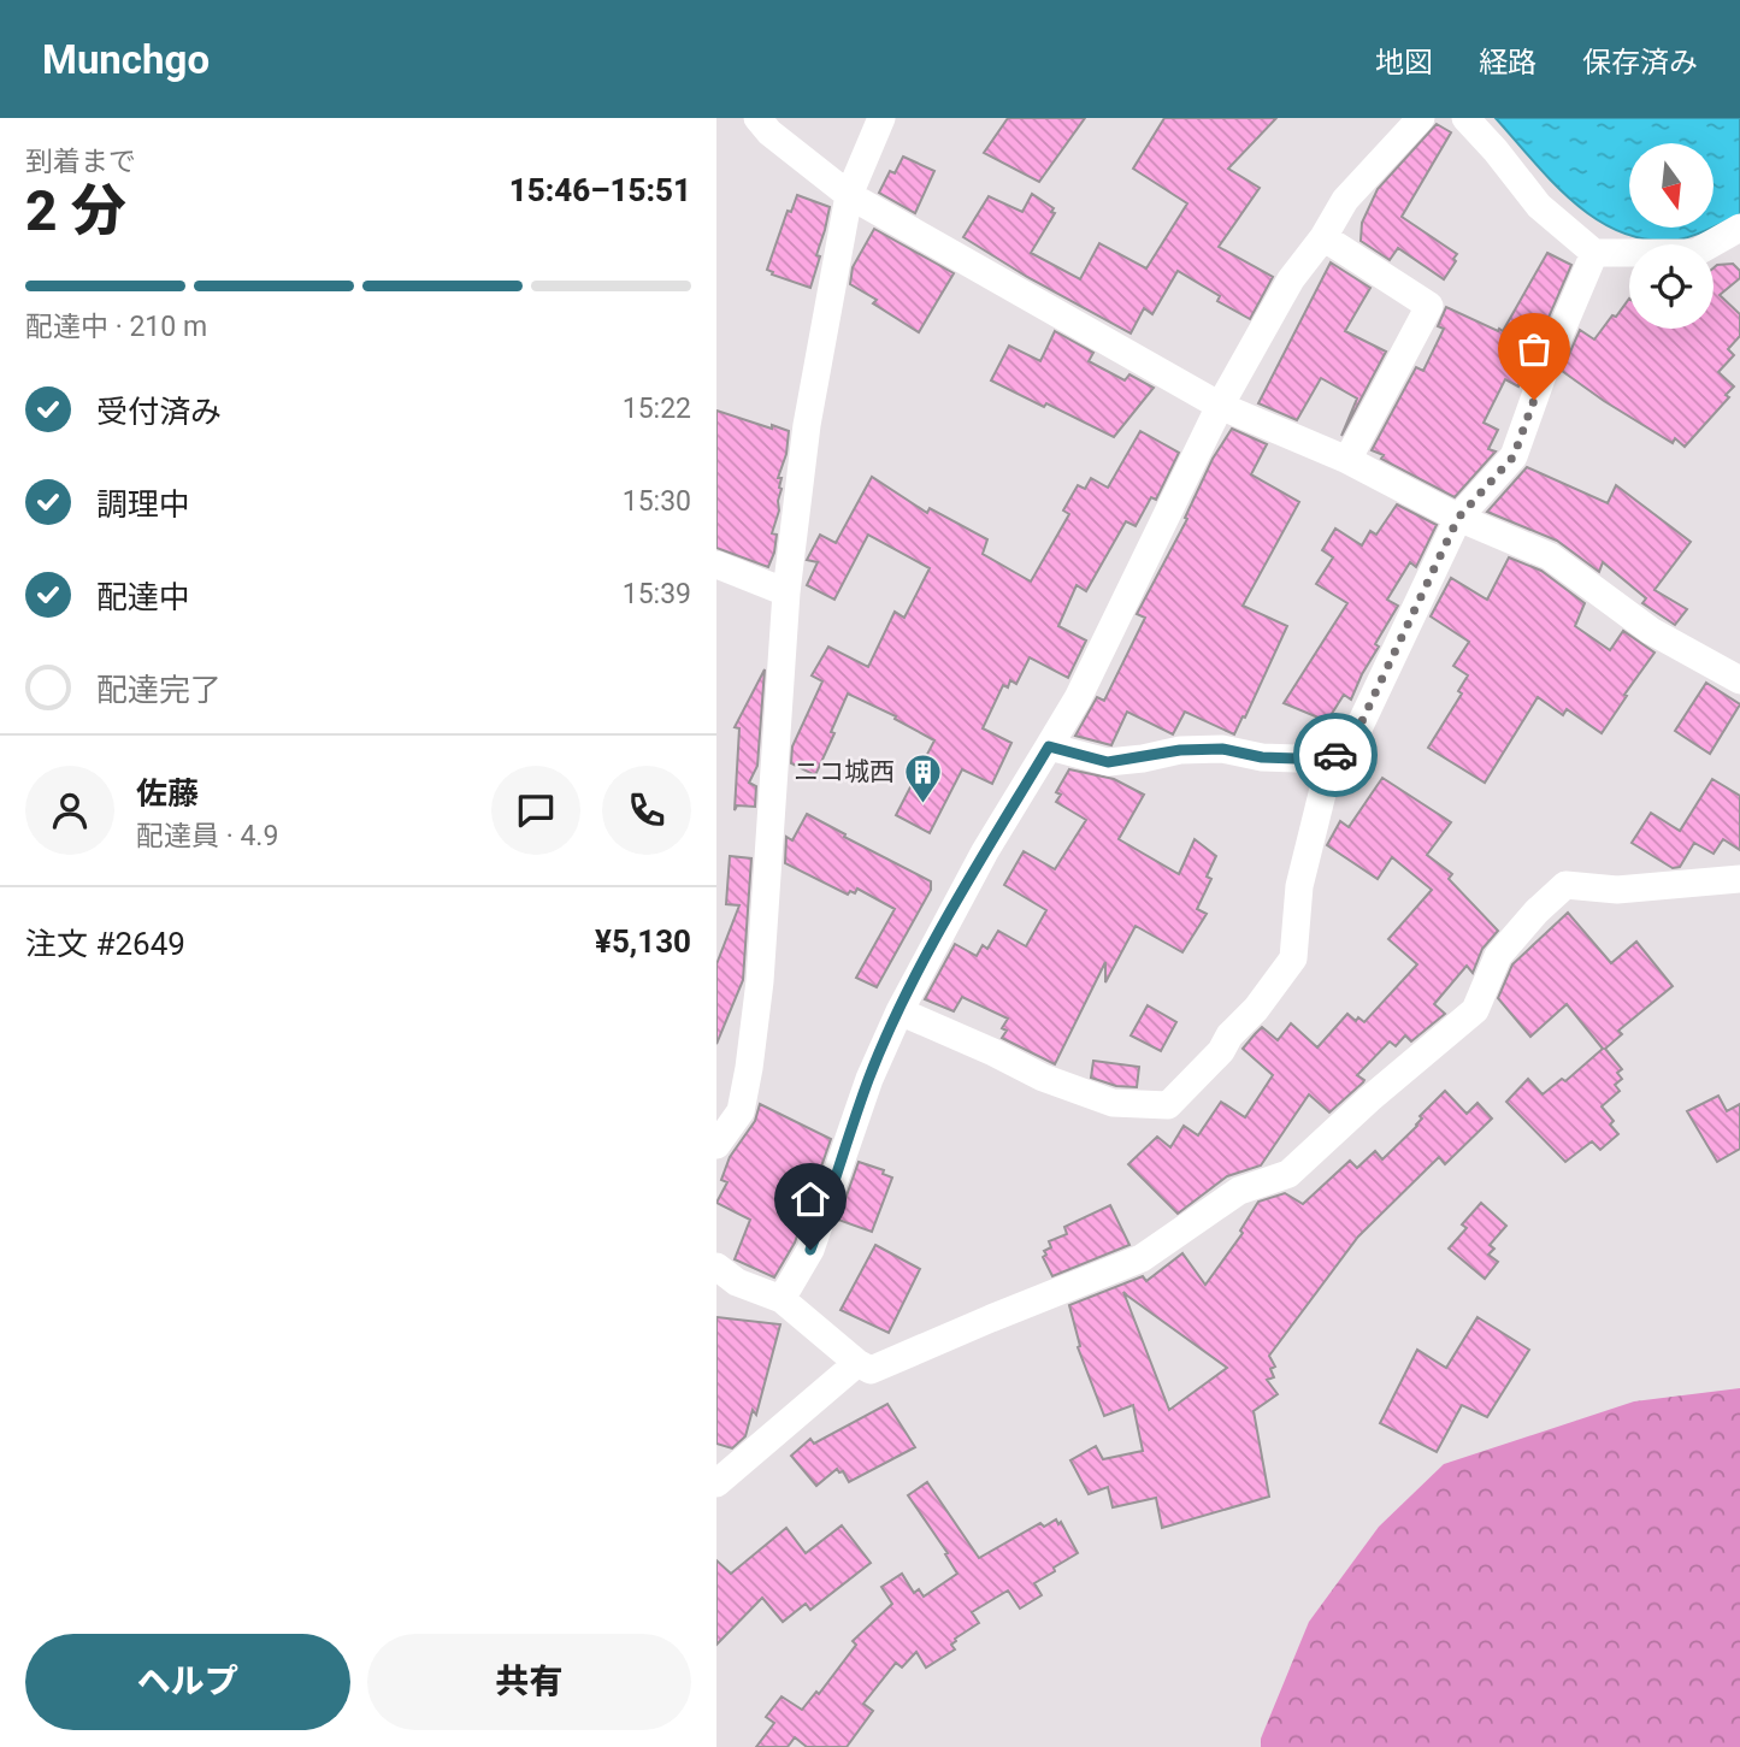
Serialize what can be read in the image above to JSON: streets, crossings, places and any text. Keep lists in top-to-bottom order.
{
  "places": {
    "building": ["ニコ城西"]
  },
  "north": "bottom",
  "page": {
    "header": "Munchgo",
    "nav": ["地図", "経路", "保存済み"],
    "heading": ["2 分", "到着まで", "15:46–15:51"],
    "panel": [
      "佐藤",
      "配達員 · 4.9",
      "注文 #2649",
      "¥5,130"
    ],
    "bar": "配達中 · 210 m",
    "list": [
      ["受付済み", "15:22"],
      ["調理中", "15:30"],
      ["配達中", "15:39"],
      "配達完了"
    ],
    "buttons": ["ヘルプ", "共有"]
  }
}
